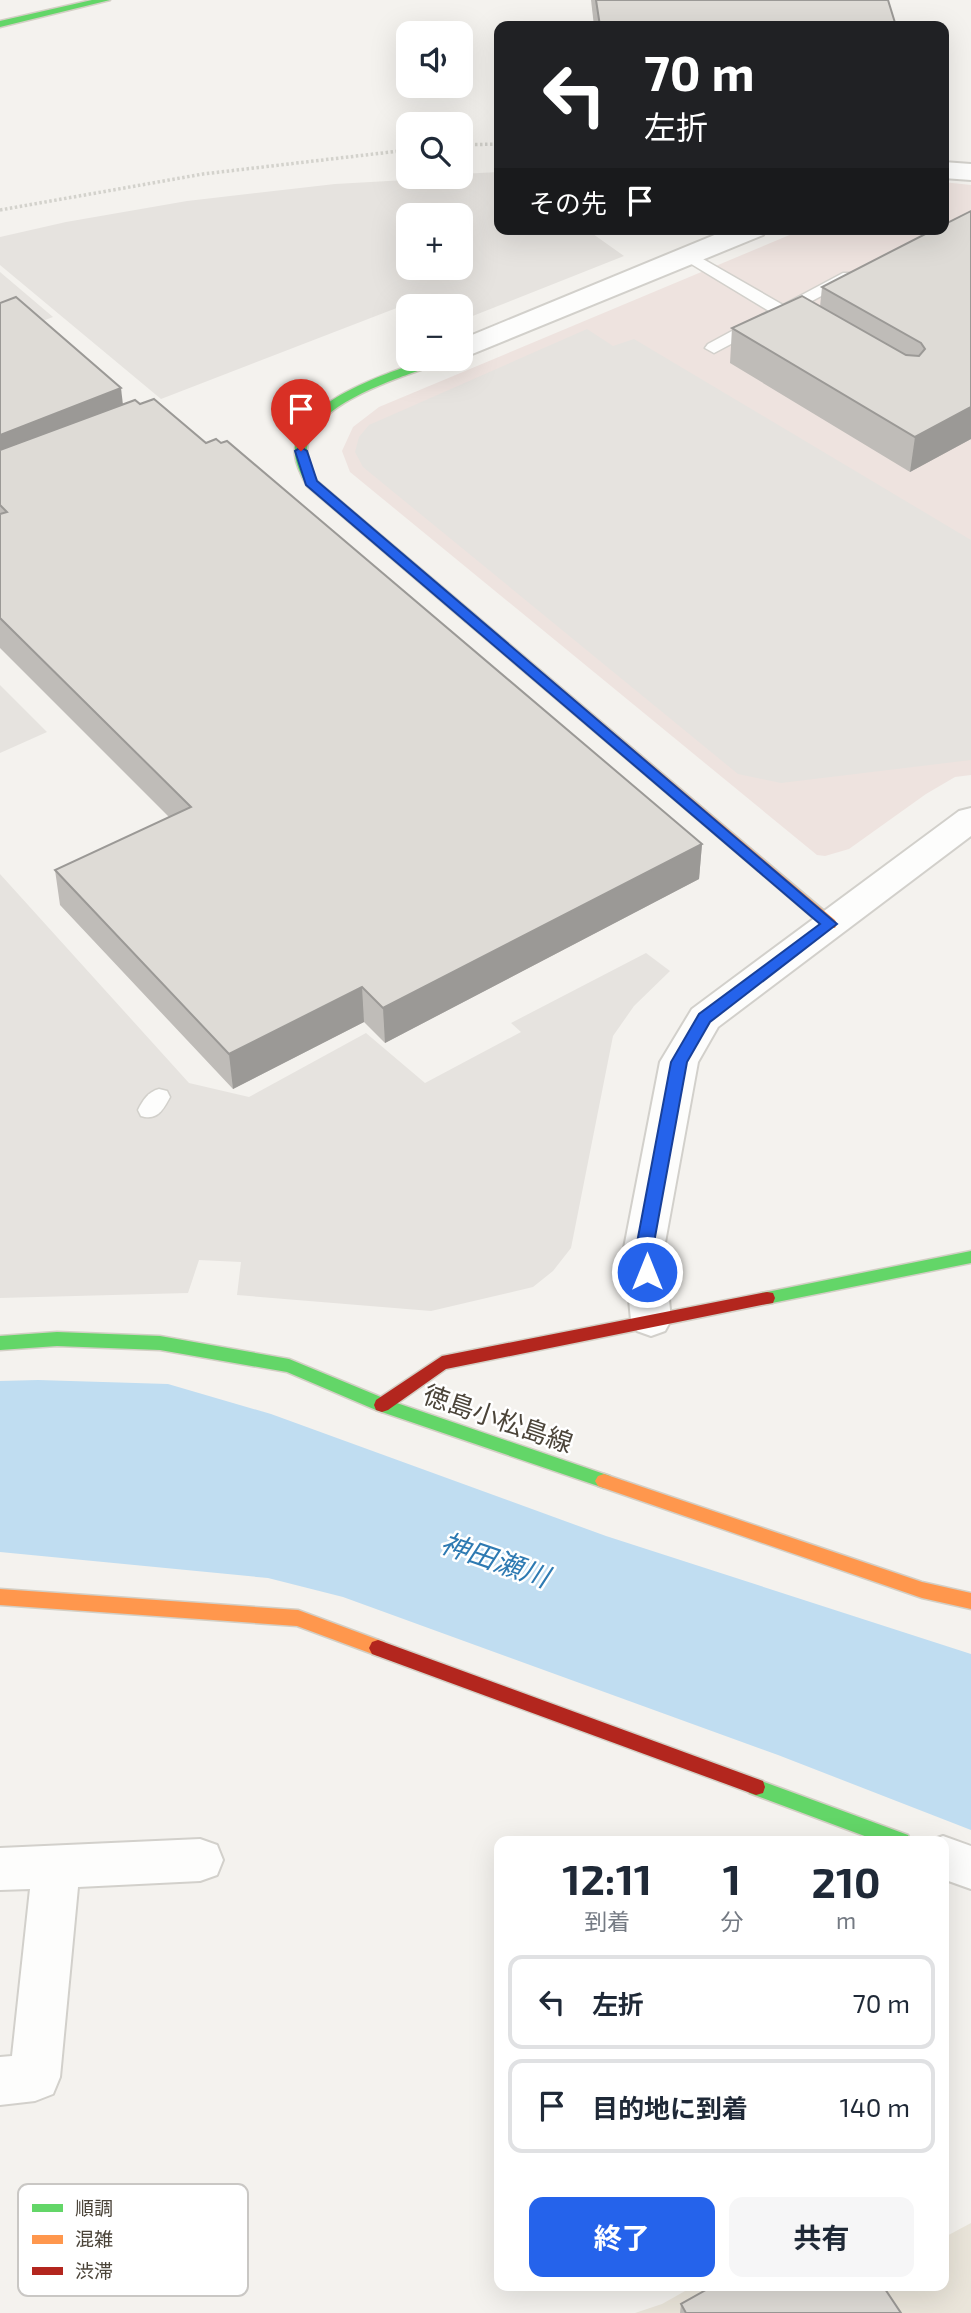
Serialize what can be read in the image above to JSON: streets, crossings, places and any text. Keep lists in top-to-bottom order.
{
  "streets": {
    "street": ["徳島小松島線"]
  },
  "water": ["神田瀬川"],
  "legend": ["順調", "混雑", "渋滞"],
  "page": {
    "map_buttons": ["+", "−"],
    "turn": ["70 m", "左折"],
    "then": "その先",
    "eta": [
      "12:11",
      "到着",
      "1",
      "分",
      "210",
      "m"
    ],
    "list": [
      {
        "name": "左折",
        "value": "70 m"
      },
      {
        "name": "目的地に到着",
        "value": "140 m"
      }
    ],
    "buttons": ["終了", "共有"]
  }
}
